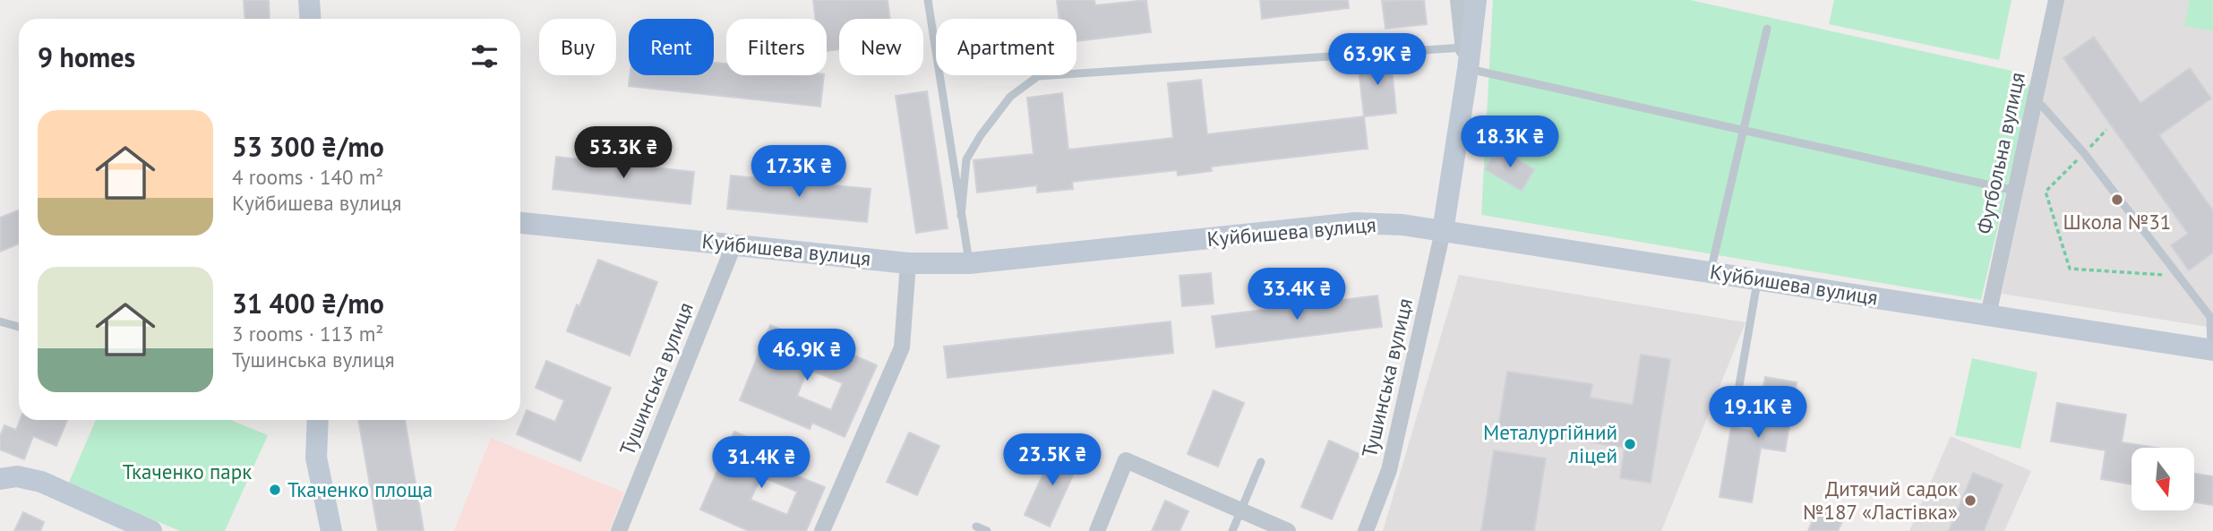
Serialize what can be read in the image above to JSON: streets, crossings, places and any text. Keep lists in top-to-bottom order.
{
  "streets": {
    "main road": ["Куйбишева вулиця"],
    "street": ["Футбольна вулиця", "Тушинська вулиця"]
  },
  "crossings": [
    ["Футбольна вулиця", "Куйбишева вулиця"],
    ["Куйбишева вулиця", "Тушинська вулиця"]
  ],
  "parks": ["Ткаченко парк"],
  "places": [
    "Школа №31",
    "Металургійний ліцей",
    "Ткаченко площа",
    "Дитячий садок №187 «Ластівка»"
  ],
  "north": "bottom",
  "page": {
    "chip": [
      "Buy",
      "Rent",
      "Filters",
      "New",
      "Apartment"
    ],
    "heading": "9 homes",
    "price": [
      "63.9K ₴",
      "18.3K ₴",
      "53.3K ₴",
      "17.3K ₴",
      "33.4K ₴",
      "46.9K ₴",
      "19.1K ₴",
      "23.5K ₴",
      "31.4K ₴"
    ],
    "list": [
      {
        "name": "53 300 ₴/mo",
        "note": "4 rooms · 140 m² · Куйбишева вулиця"
      },
      {
        "name": "31 400 ₴/mo",
        "note": "3 rooms · 113 m² · Тушинська вулиця"
      }
    ]
  }
}
